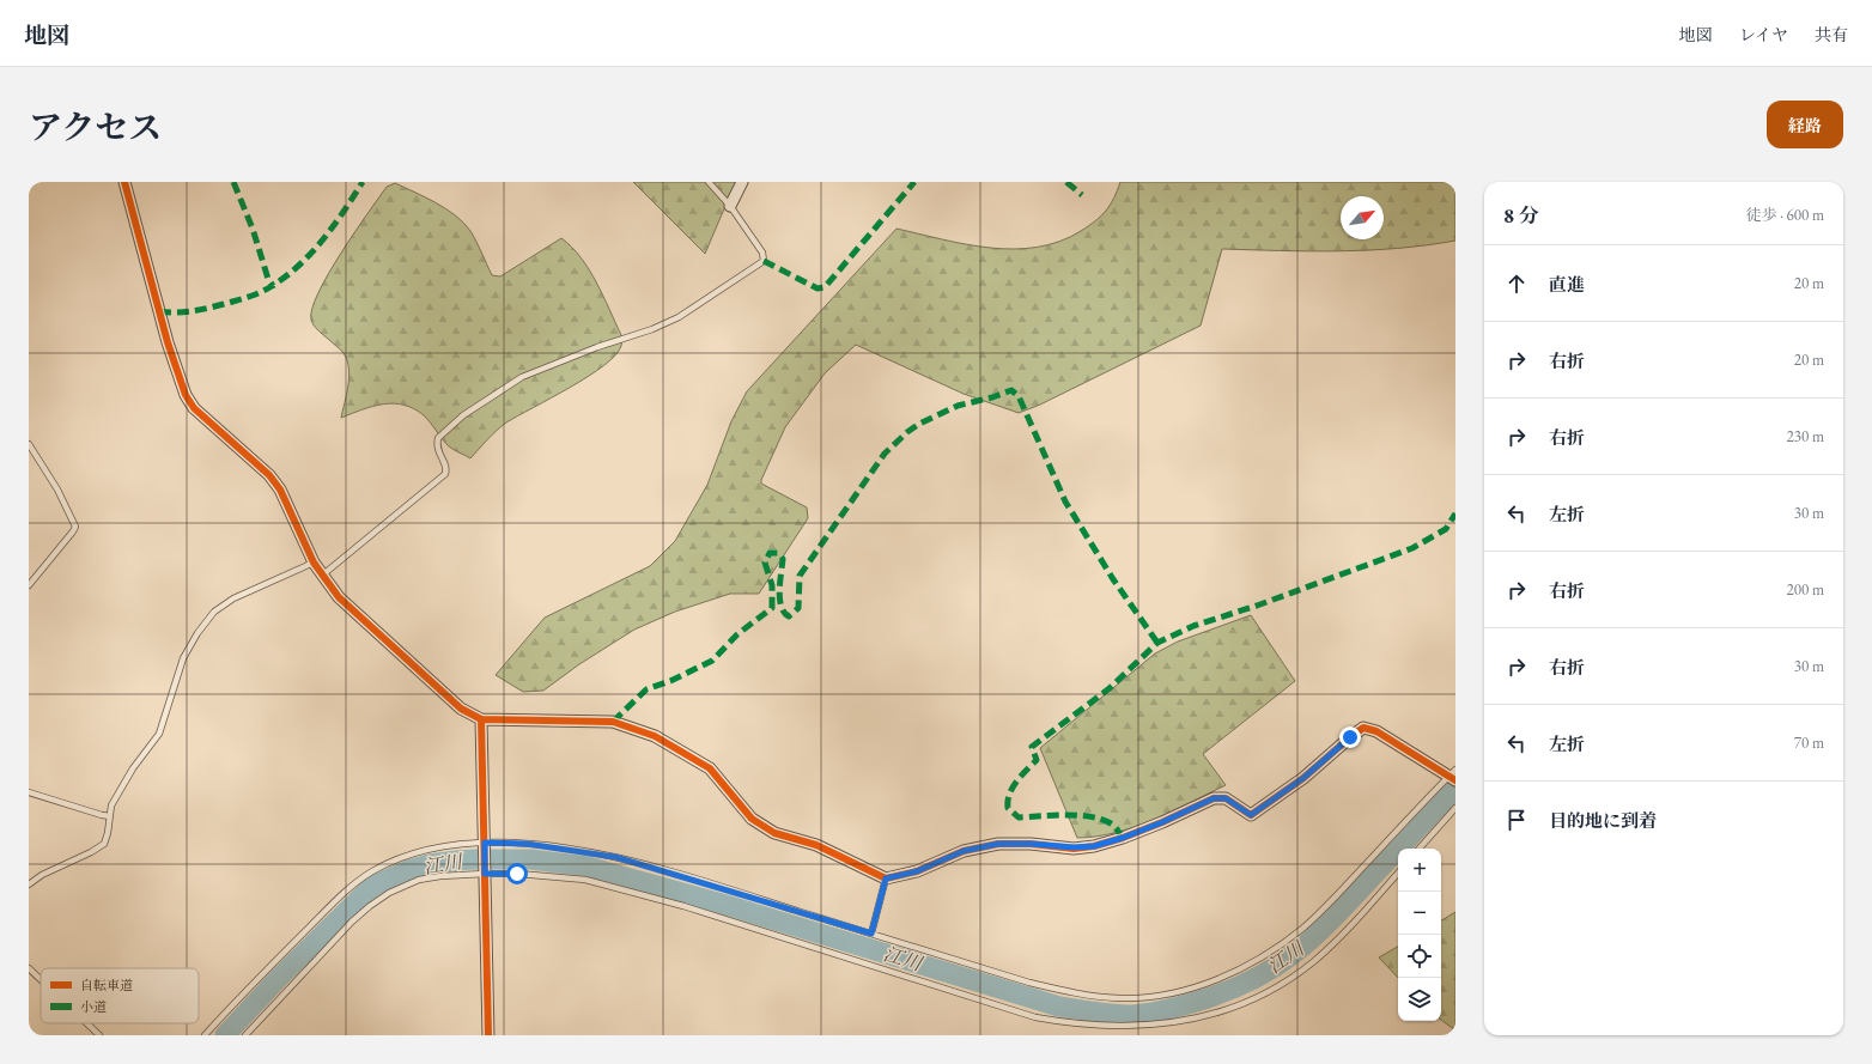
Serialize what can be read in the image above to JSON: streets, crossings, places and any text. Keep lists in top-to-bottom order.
{
  "water": ["江川"],
  "legend": ["自転車道", "小道"],
  "north": "top right",
  "page": {
    "header": "地図",
    "nav": ["地図", "レイヤ", "共有"],
    "title": "アクセス",
    "buttons": "経路",
    "heading": ["8 分", "徒歩 · 600 m"],
    "list": [
      ["直進", "20 m"],
      ["右折", "20 m"],
      ["右折", "230 m"],
      ["左折", "30 m"],
      ["右折", "200 m"],
      ["右折", "30 m"],
      ["左折", "70 m"],
      "目的地に到着"
    ],
    "map_buttons": ["+", "−"]
  }
}
